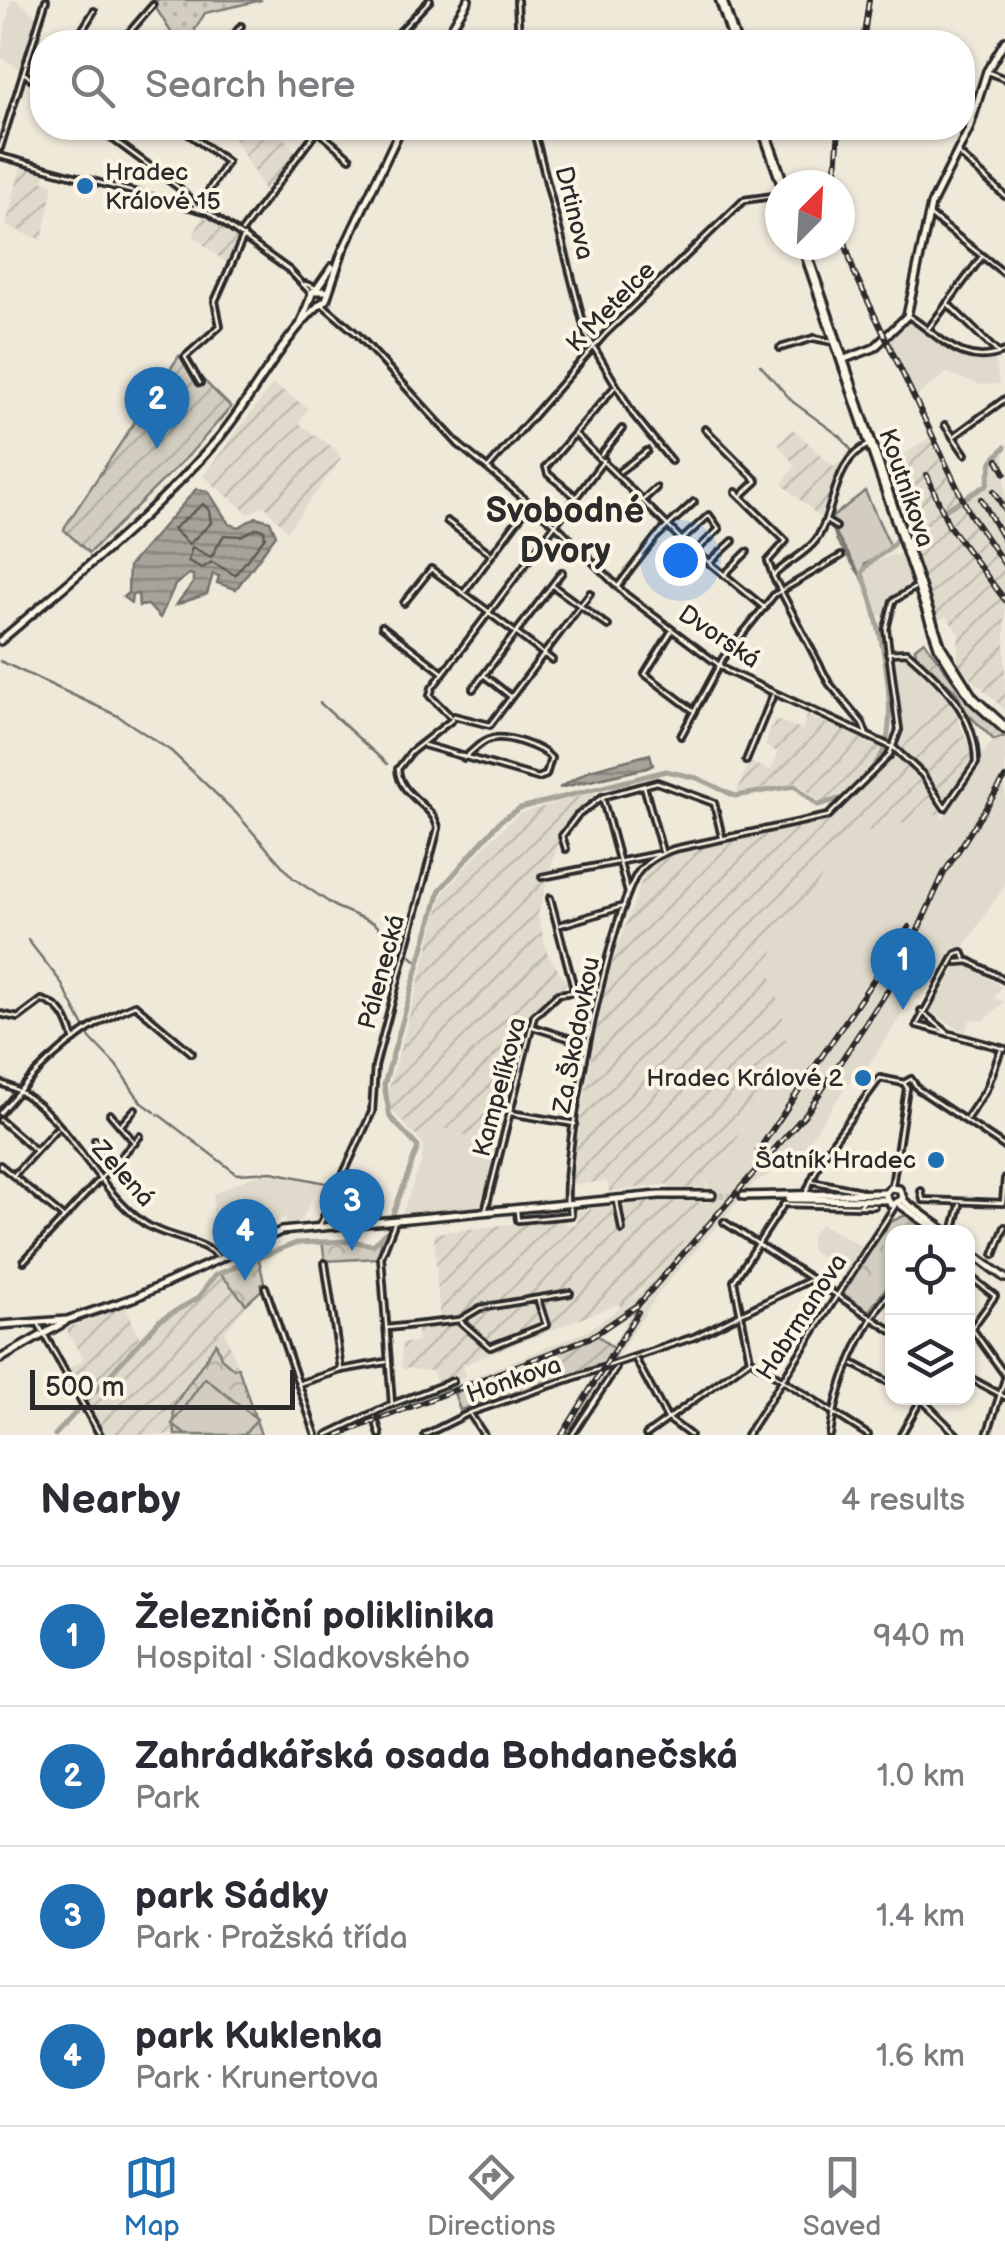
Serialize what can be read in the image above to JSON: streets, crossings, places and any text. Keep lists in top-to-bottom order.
{
  "streets": {
    "main road": ["Koutníkova"],
    "street": [
      "Drtinova",
      "K Metelce",
      "Dvorská",
      "Pálenecká",
      "Za Škodovkou",
      "Kampelíkova",
      "Zelená",
      "Habrmanova",
      "Honkova"
    ]
  },
  "crossings": [
    ["Drtinova", "K Metelce"],
    ["K Metelce", "Dvorská"],
    ["Za Škodovkou", "Kampelíkova"]
  ],
  "districts": ["Svobodné Dvory"],
  "places": ["Hradec Králové 15", "Hradec Králové 2", "Šatník Hradec"],
  "scale_bar": "500 m",
  "north": "top right",
  "page": {
    "search": "Search here",
    "pins": [
      "2",
      "1",
      "3",
      "4"
    ],
    "scale": "500 m",
    "heading": ["Nearby", "4 results"],
    "list": [
      {
        "mark": "1",
        "name": "Železniční poliklinika",
        "note": "Hospital · Sladkovského",
        "value": "940 m"
      },
      {
        "mark": "2",
        "name": "Zahrádkářská osada Bohdanečská",
        "note": "Park",
        "value": "1.0 km"
      },
      {
        "mark": "3",
        "name": "park Sádky",
        "note": "Park · Pražská třída",
        "value": "1.4 km"
      },
      {
        "mark": "4",
        "name": "park Kuklenka",
        "note": "Park · Krunertova",
        "value": "1.6 km"
      }
    ],
    "nav": ["Map", "Directions", "Saved"]
  }
}
